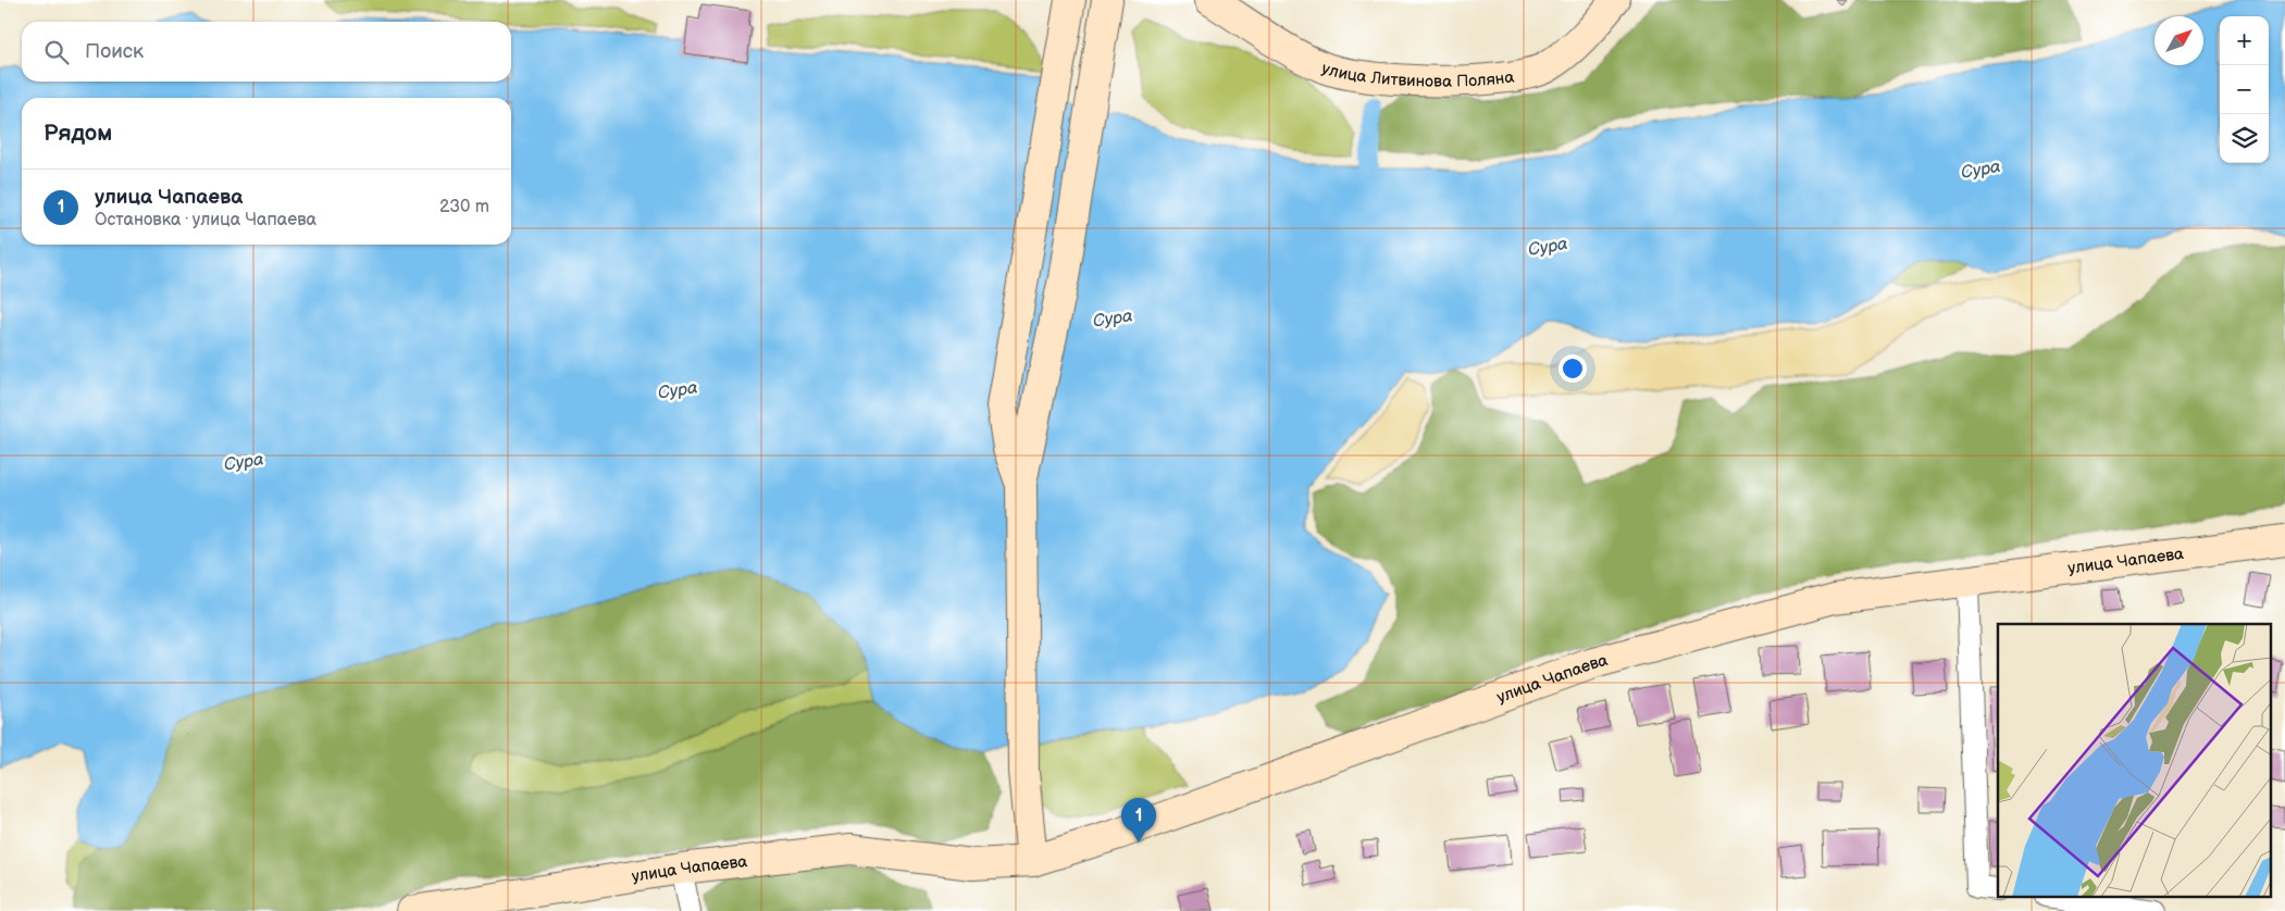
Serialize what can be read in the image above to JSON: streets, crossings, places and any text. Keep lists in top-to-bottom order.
{
  "streets": {
    "main road": ["улица Литвинова Поляна", "улица Чапаева"]
  },
  "water": ["Сура"],
  "north": "top right",
  "page": {
    "map_buttons": ["+", "−"],
    "search": "Поиск",
    "heading": "Рядом",
    "list": [
      {
        "mark": "1",
        "name": "улица Чапаева",
        "note": "Остановка · улица Чапаева",
        "value": "230 m"
      }
    ],
    "pins": "1"
  }
}
